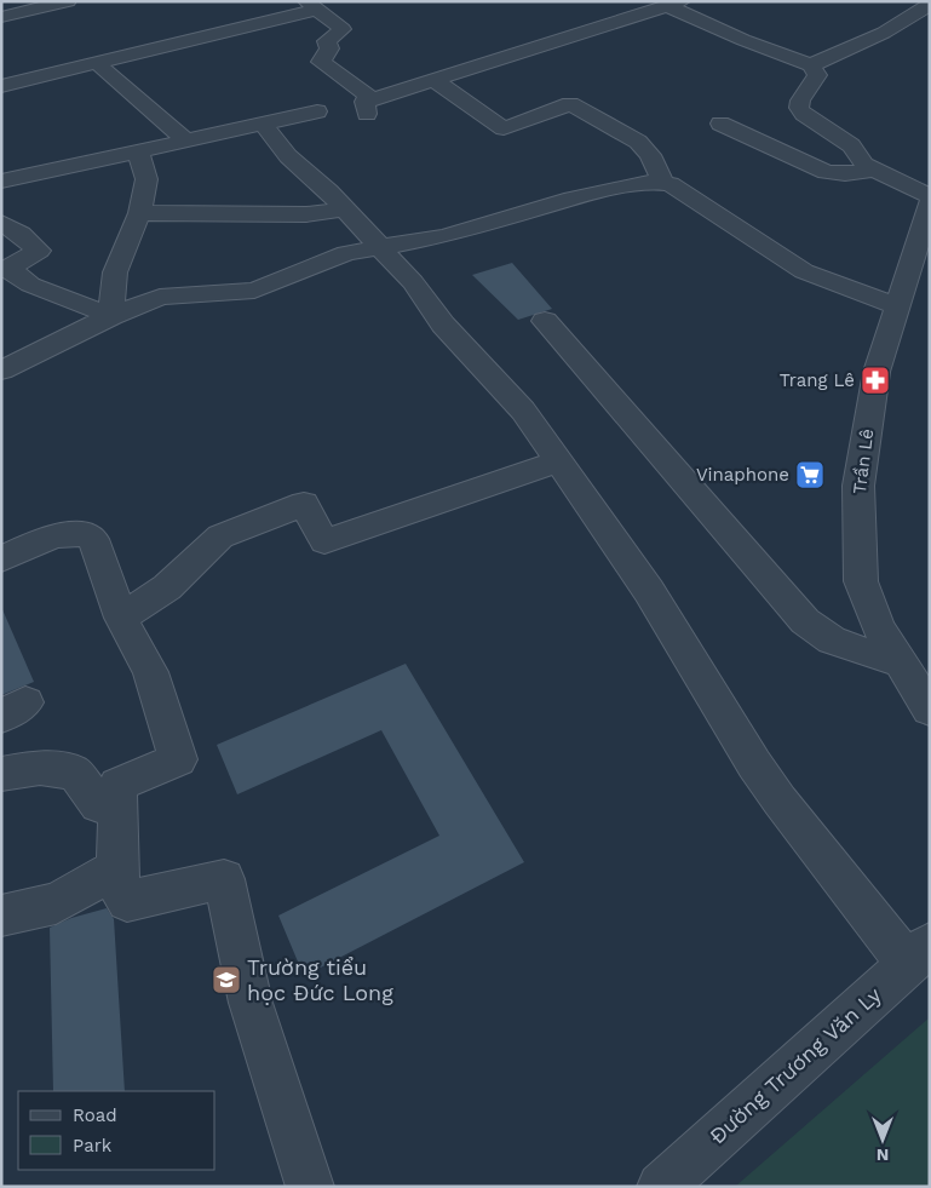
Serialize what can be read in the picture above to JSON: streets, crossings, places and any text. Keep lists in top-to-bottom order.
{
  "streets": {
    "street": ["Trần Lê", "Đường Trương Văn Ly"]
  },
  "places": {
    "pharmacy": ["Trang Lê"],
    "supermarket": ["Vinaphone"],
    "school or university": ["Trường tiểu học Đức Long"]
  },
  "legend": ["Road", "Park"],
  "north": "bottom"
}
